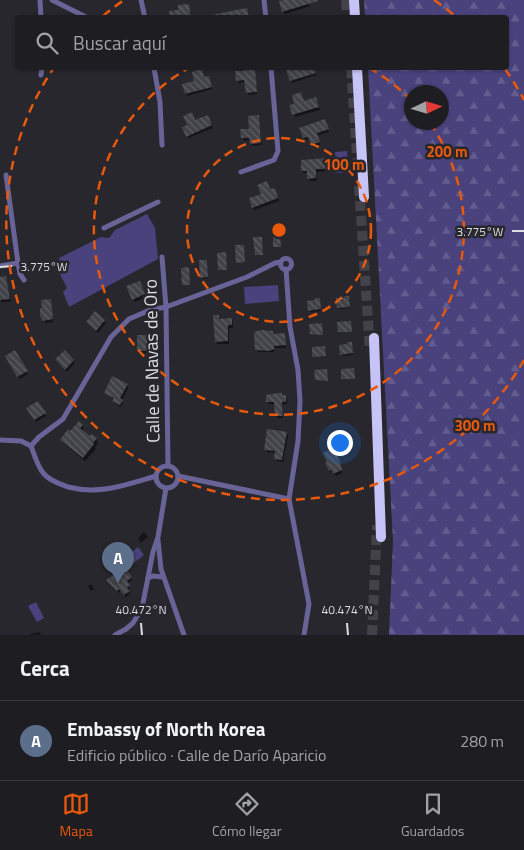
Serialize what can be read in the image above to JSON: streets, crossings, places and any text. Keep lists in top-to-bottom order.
{
  "streets": {
    "street": ["Calle de Navas de Oro"]
  },
  "north": "right",
  "page": {
    "search": "Buscar aquí",
    "pins": "A",
    "heading": "Cerca",
    "list": [
      {
        "mark": "A",
        "name": "Embassy of North Korea",
        "note": "Edificio público · Calle de Darío Aparicio",
        "value": "280 m"
      }
    ],
    "nav": ["Mapa", "Cómo llegar", "Guardados"]
  },
  "coordinates": ["3.775°W", "40.472°N", "40.474°N"],
  "rings": ["200 m", "100 m", "300 m"]
}
